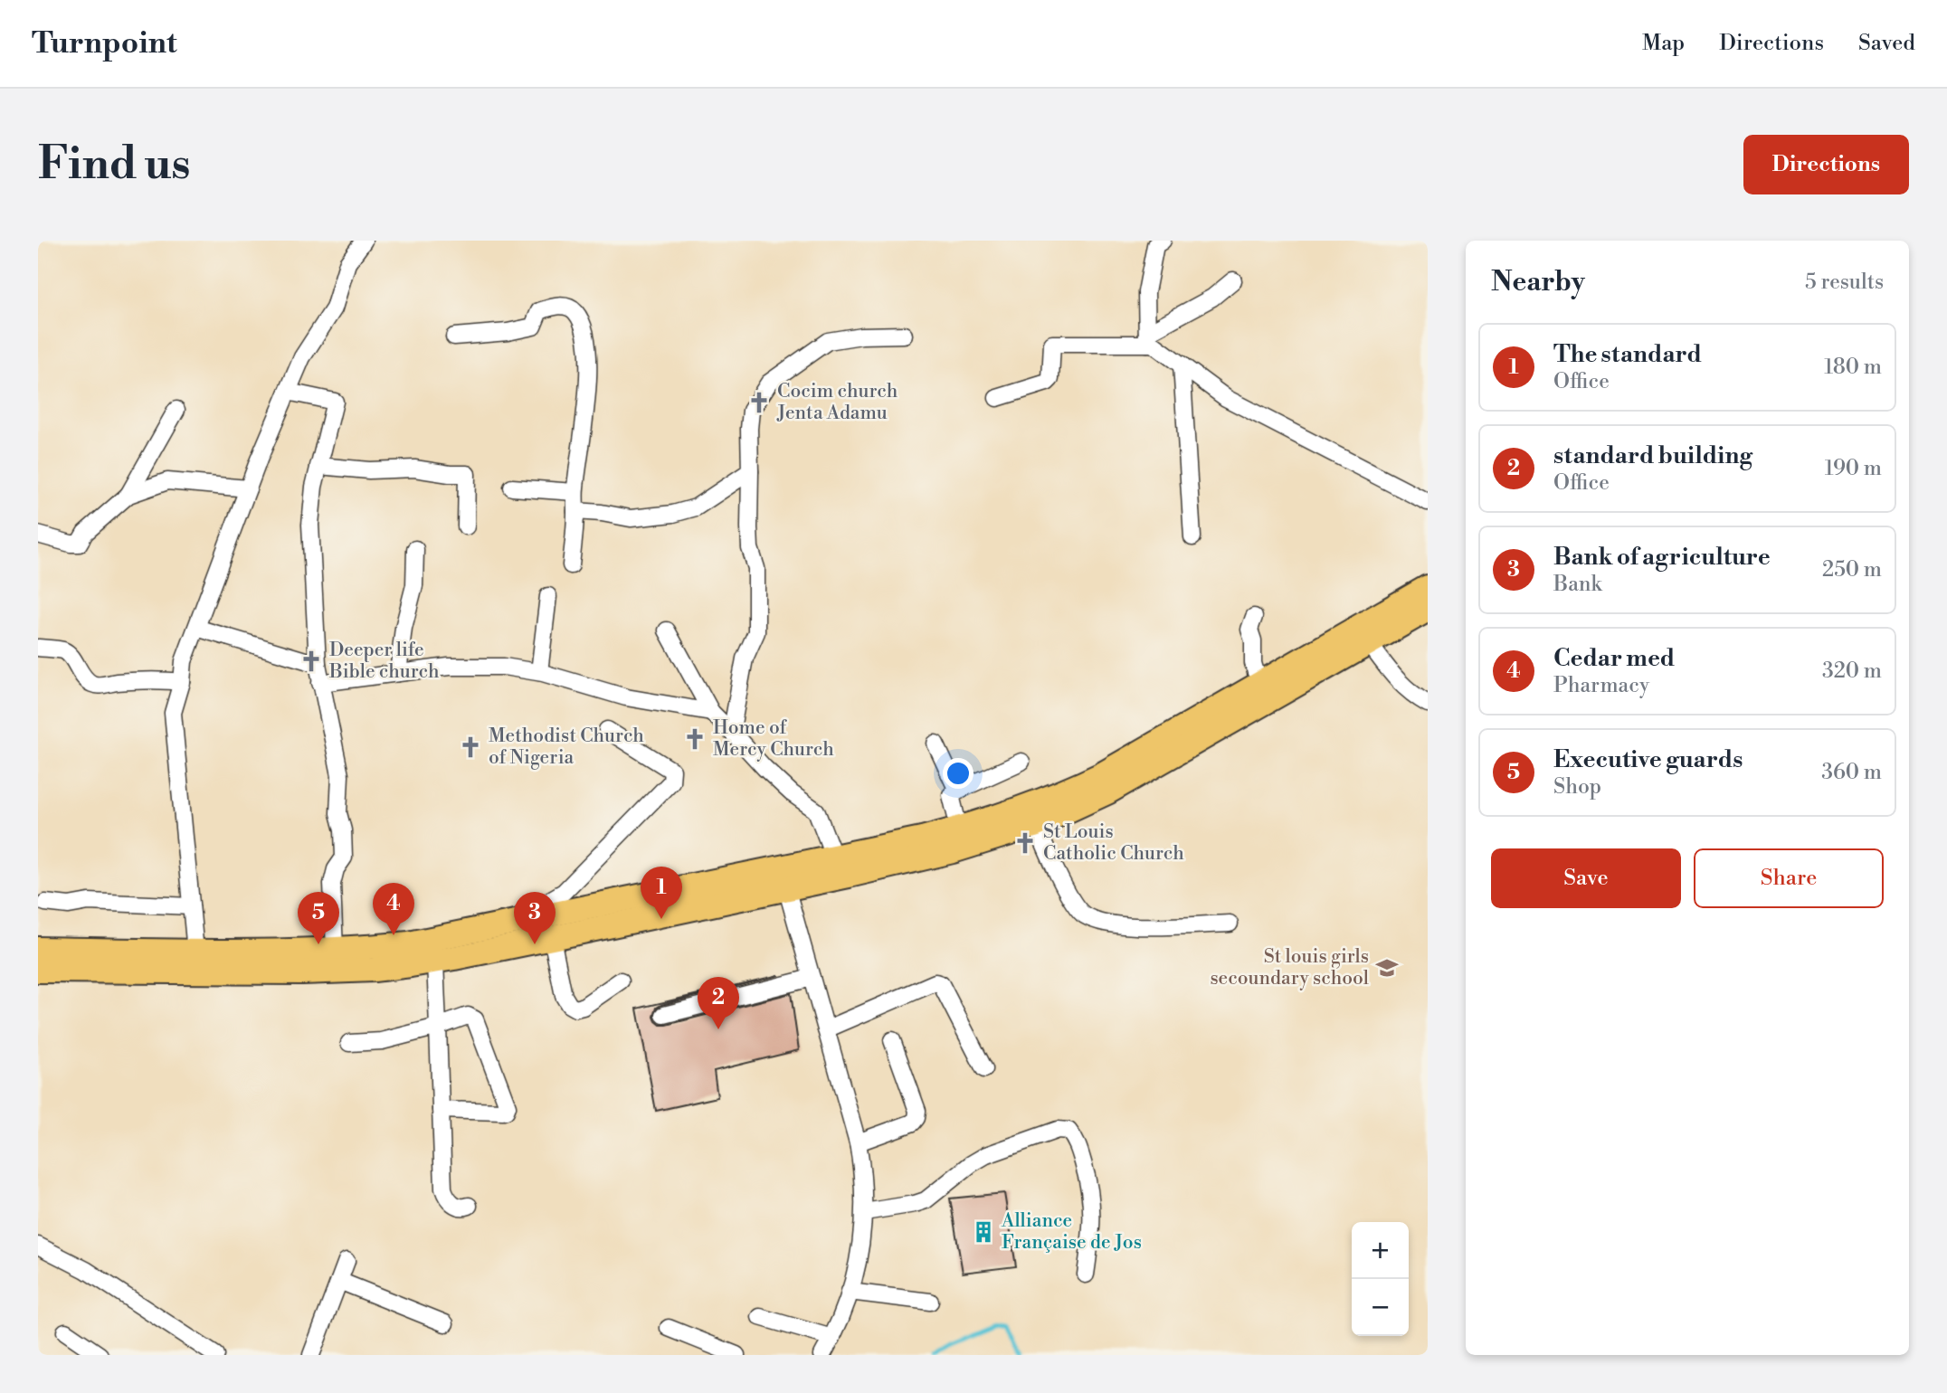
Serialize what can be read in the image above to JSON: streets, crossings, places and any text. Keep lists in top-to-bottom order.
{
  "places": {
    "church": [
      "Cocim church Jenta Adamu",
      "Deeper life Bible church",
      "Home of Mercy Church",
      "Methodist Church of Nigeria",
      "St Louis Catholic Church"
    ],
    "school or university": ["St louis girls secoundary school"],
    "building": ["Alliance Française de Jos"]
  },
  "page": {
    "header": "Turnpoint",
    "nav": ["Map", "Directions", "Saved"],
    "buttons": [
      "Directions",
      ["Save", "Share"]
    ],
    "title": "Find us",
    "heading": ["Nearby", "5 results"],
    "list": [
      {
        "mark": "1",
        "name": "The standard",
        "note": "Office",
        "value": "180 m"
      },
      {
        "mark": "2",
        "name": "standard building",
        "note": "Office",
        "value": "190 m"
      },
      {
        "mark": "3",
        "name": "Bank of agriculture",
        "note": "Bank",
        "value": "250 m"
      },
      {
        "mark": "4",
        "name": "Cedar med",
        "note": "Pharmacy",
        "value": "320 m"
      },
      {
        "mark": "5",
        "name": "Executive guards",
        "note": "Shop",
        "value": "360 m"
      }
    ],
    "pins": [
      "1",
      "4",
      "3",
      "5",
      "2"
    ],
    "map_buttons": ["+", "−"]
  }
}
